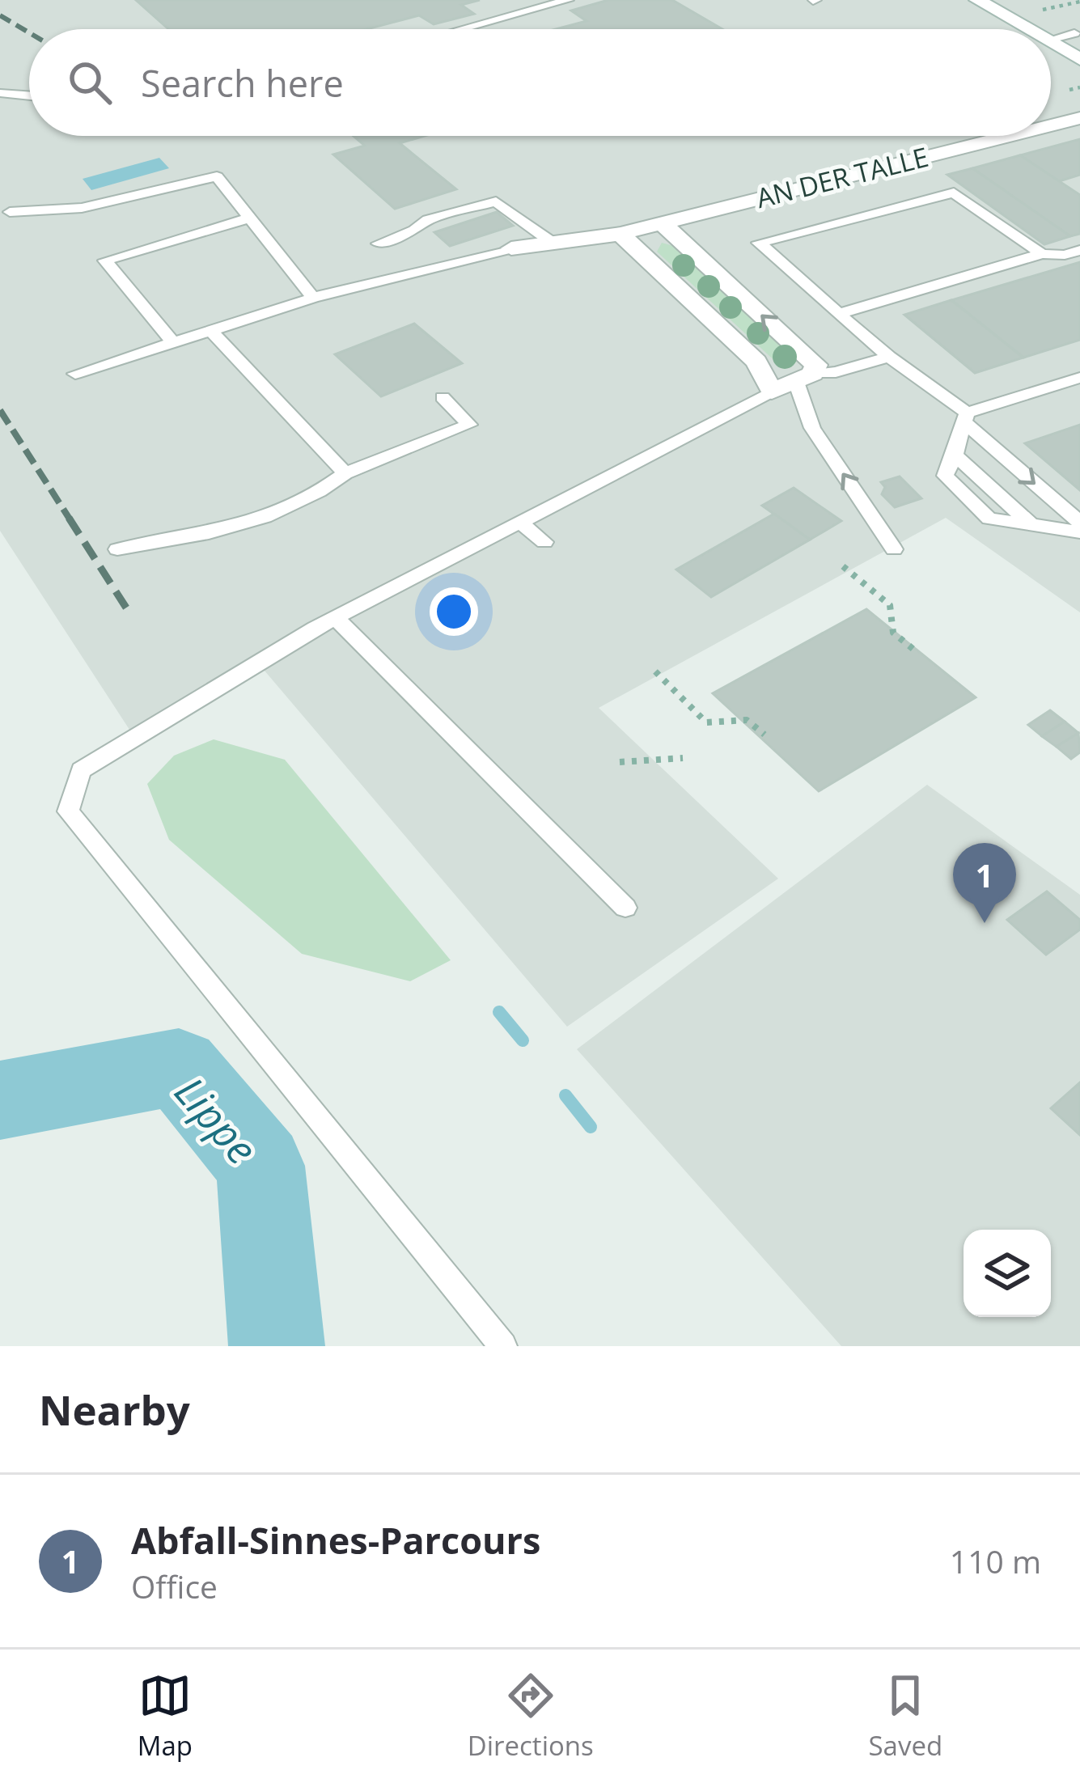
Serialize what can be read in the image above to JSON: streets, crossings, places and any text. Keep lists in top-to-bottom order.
{
  "streets": {
    "street": ["AN DER TALLE"]
  },
  "water": ["Lippe"],
  "page": {
    "search": "Search here",
    "pins": "1",
    "heading": "Nearby",
    "list": [
      {
        "mark": "1",
        "name": "Abfall-Sinnes-Parcours",
        "note": "Office",
        "value": "110 m"
      }
    ],
    "nav": ["Map", "Directions", "Saved"]
  }
}
